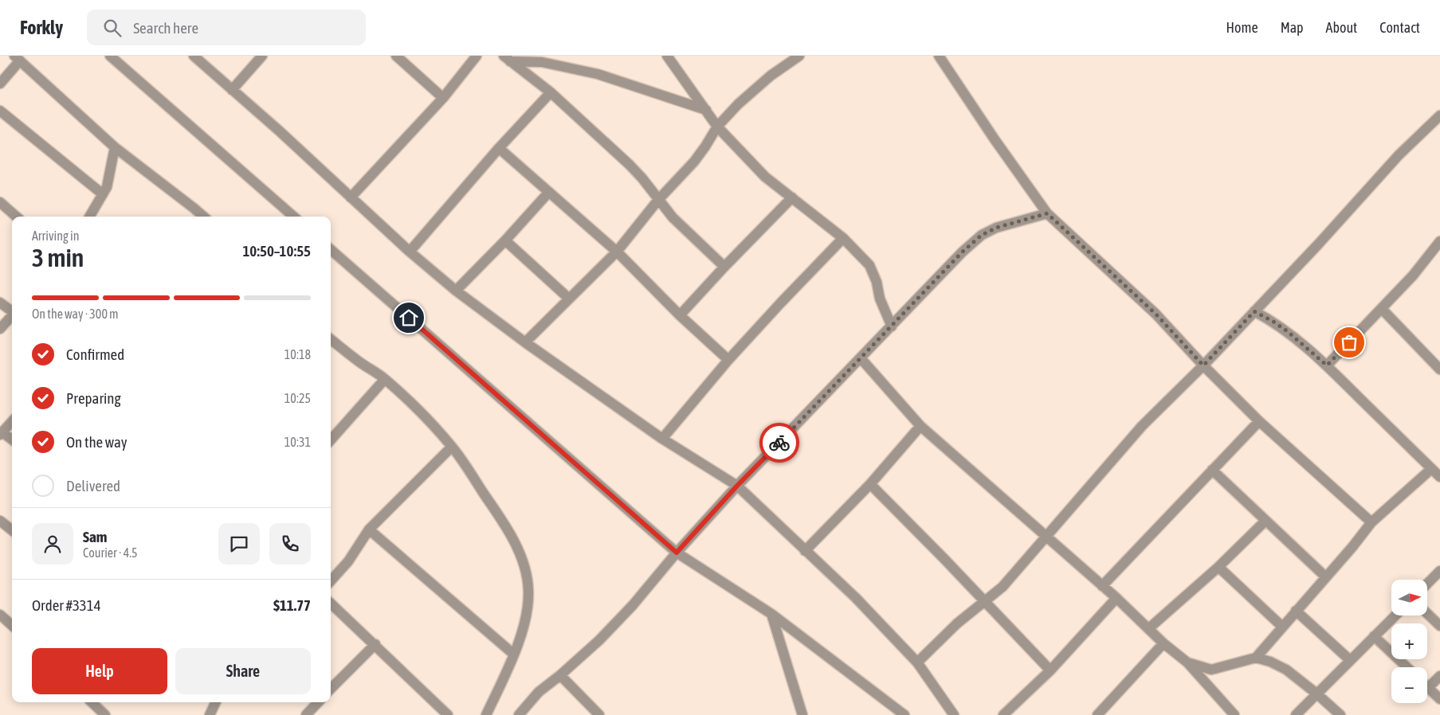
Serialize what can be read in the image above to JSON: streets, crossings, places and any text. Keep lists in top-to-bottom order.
{
  "north": "right",
  "page": {
    "header": "Forkly",
    "search": "Search here",
    "nav": [
      "Home",
      "Map",
      "About",
      "Contact"
    ],
    "heading": ["3 min", "Arriving in", "10:50–10:55"],
    "panel": [
      "Sam",
      "Courier · 4.5",
      "Order #3314",
      "$11.77"
    ],
    "bar": "On the way · 300 m",
    "list": [
      ["Confirmed", "10:18"],
      ["Preparing", "10:25"],
      ["On the way", "10:31"],
      "Delivered"
    ],
    "map_buttons": ["+", "−"],
    "buttons": ["Help", "Share"]
  }
}
